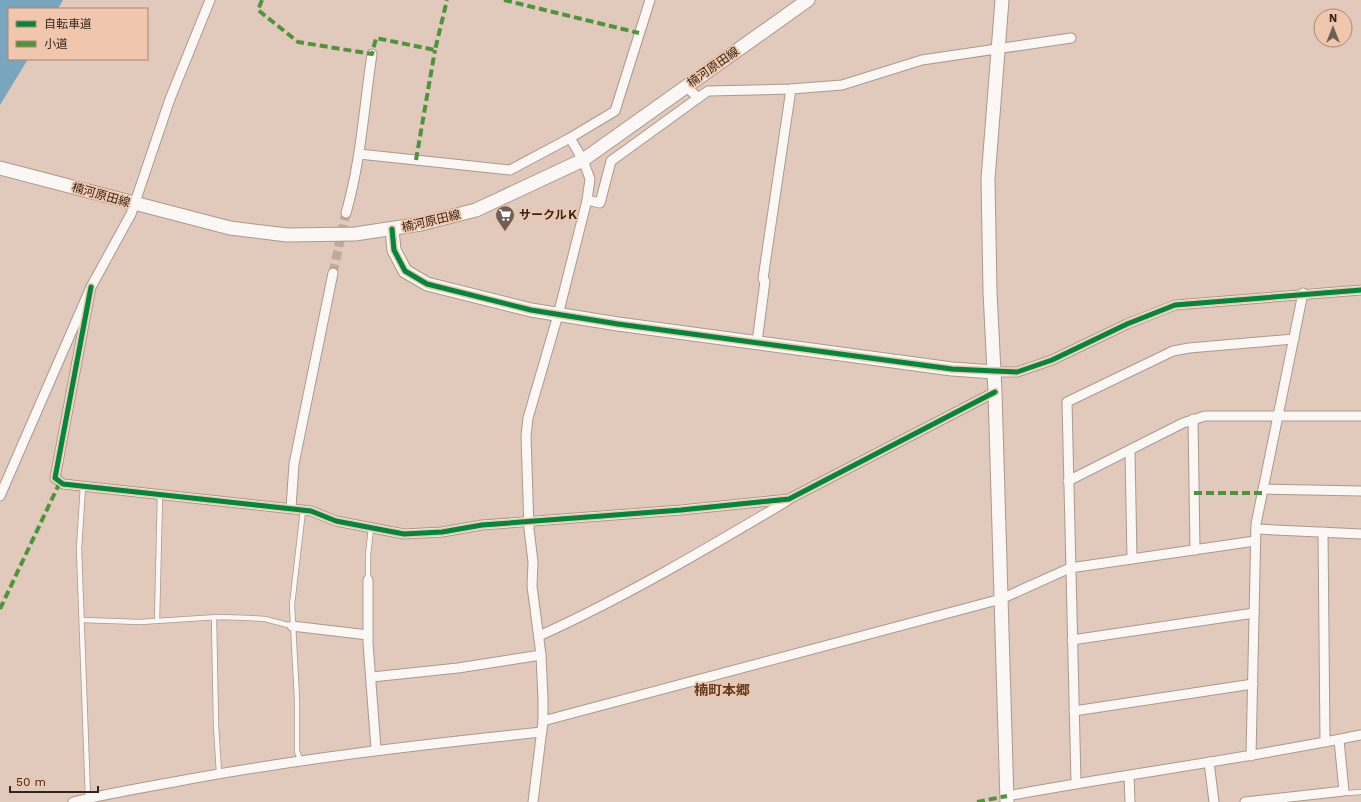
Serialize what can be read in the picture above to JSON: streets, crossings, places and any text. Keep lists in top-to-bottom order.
{
  "streets": {
    "street": ["楠河原田線"]
  },
  "districts": ["楠町本郷"],
  "places": {
    "supermarket": ["サークルＫ"]
  },
  "legend": ["自転車道", "小道"],
  "scale_bar": "50 m",
  "north": "top"
}
